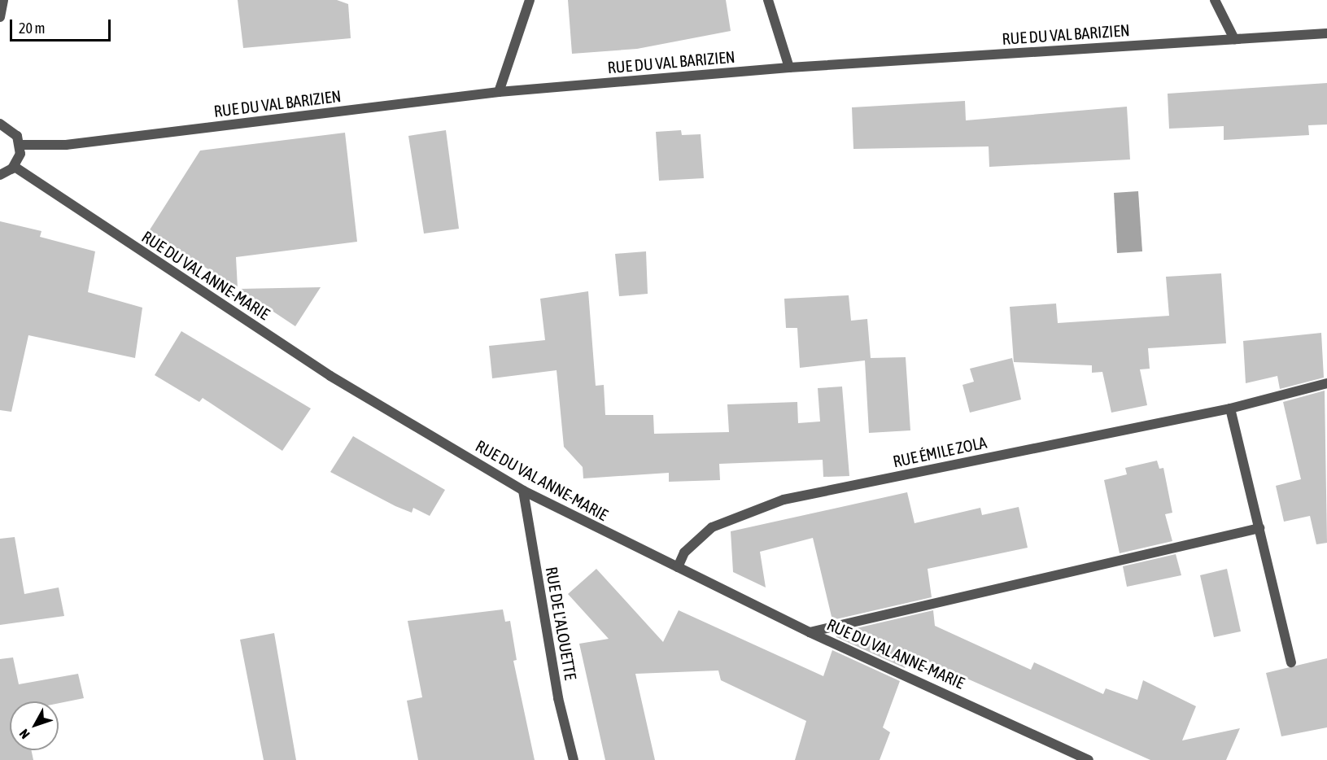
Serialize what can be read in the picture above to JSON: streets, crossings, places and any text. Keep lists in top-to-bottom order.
{
  "streets": {
    "street": [
      "RUE DU VAL BARIZIEN",
      "RUE DU VAL ANNE-MARIE",
      "RUE ÉMILE ZOLA",
      "RUE DE L'ALOUETTE"
    ]
  },
  "crossings": [
    ["RUE DU VAL ANNE-MARIE", "RUE ÉMILE ZOLA"],
    ["RUE DU VAL ANNE-MARIE", "RUE DE L'ALOUETTE"]
  ],
  "scale_bar": "20 m",
  "north": "bottom left"
}
